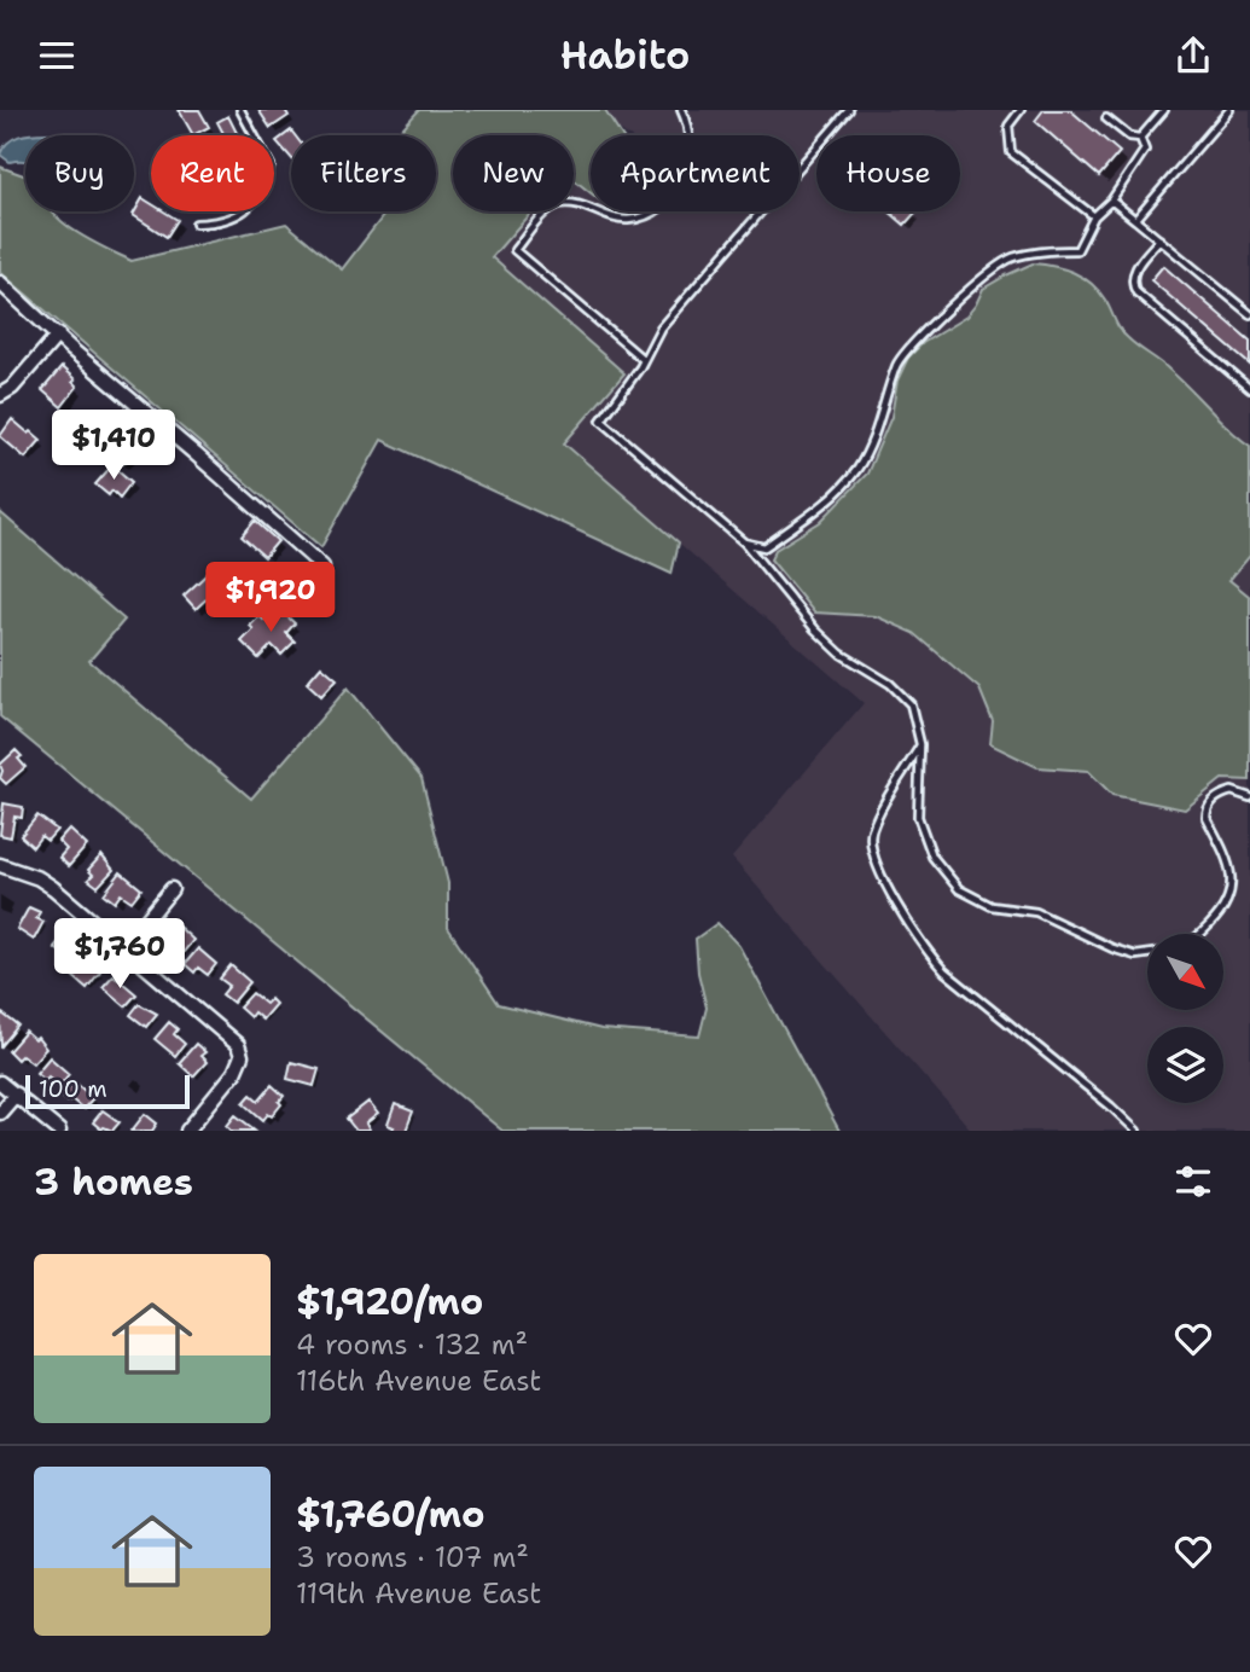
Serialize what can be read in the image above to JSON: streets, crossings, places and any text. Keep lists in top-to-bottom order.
{
  "scale_bar": "100 m",
  "north": "bottom right",
  "page": {
    "header": "Habito",
    "chip": [
      "Buy",
      "Rent",
      "Filters",
      "New",
      "Apartment",
      "House"
    ],
    "price": ["$1,410", "$1,920", "$1,760"],
    "scale": "100 m",
    "heading": "3 homes",
    "list": [
      {
        "name": "$1,920/mo",
        "note": "4 rooms · 132 m² · 116th Avenue East"
      },
      {
        "name": "$1,760/mo",
        "note": "3 rooms · 107 m² · 119th Avenue East"
      }
    ]
  }
}
